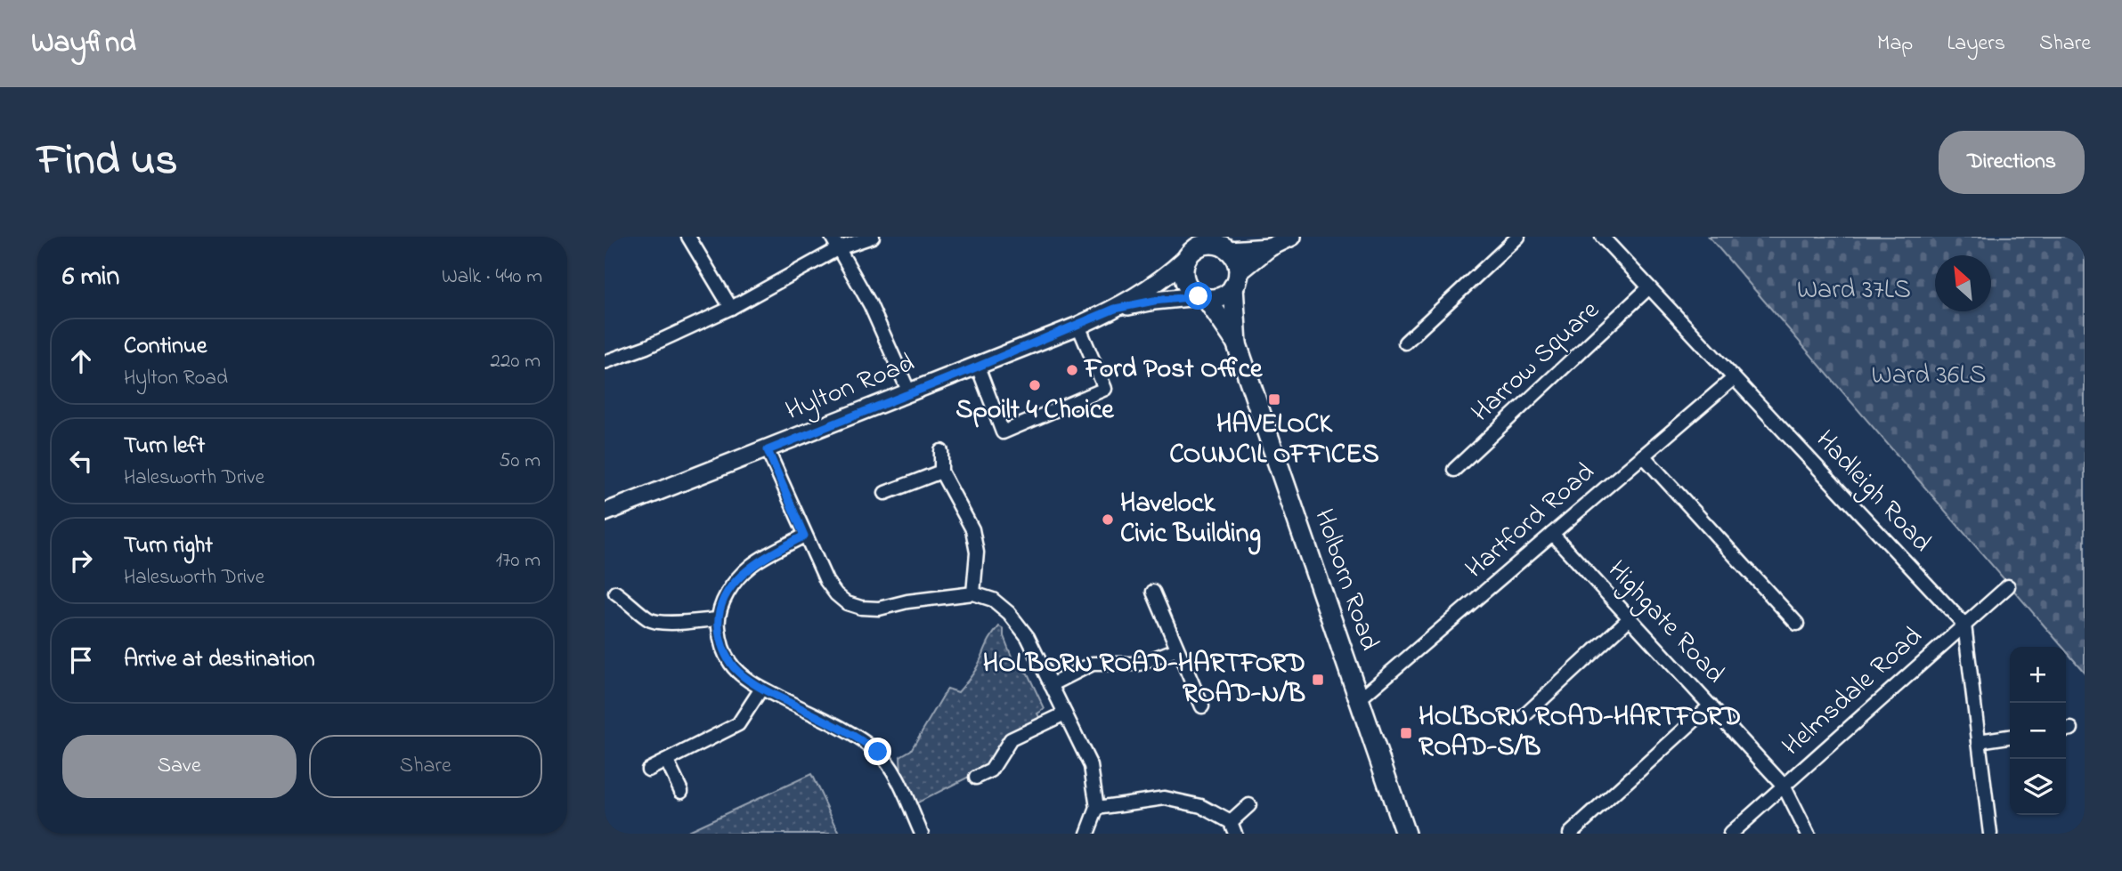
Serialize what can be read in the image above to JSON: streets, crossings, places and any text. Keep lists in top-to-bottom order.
{
  "streets": {
    "main road": ["Holborn Road"],
    "street": [
      "Harrow Square",
      "Hylton Road",
      "Hadleigh Road",
      "Hartford Road",
      "Highgate Road",
      "Helmsdale Road"
    ]
  },
  "crossings": [
    ["Harrow Square", "Hadleigh Road"],
    ["Hylton Road", "Holborn Road"],
    ["Hadleigh Road", "Hartford Road"],
    ["Hadleigh Road", "Helmsdale Road"],
    ["Hartford Road", "Holborn Road"],
    ["Hartford Road", "Highgate Road"],
    ["Highgate Road", "Helmsdale Road"]
  ],
  "parks": ["Ward 37LS", "Ward 36LS"],
  "places": {
    "other": ["Ford Post Office", "Spoilt 4 Choice", "Havelock Civic Building"],
    "transit": ["HAVELOCK COUNCIL OFFICES", "HOLBORN ROAD-HARTFORD ROAD-N/B", "HOLBORN ROAD-HARTFORD ROAD-S/B"]
  },
  "north": "top left",
  "page": {
    "header": "Wayfind",
    "nav": ["Map", "Layers", "Share"],
    "title": "Find us",
    "buttons": [
      "Directions",
      ["Save", "Share"]
    ],
    "heading": ["6 min", "Walk · 440 m"],
    "list": [
      ["Continue", "Hylton Road", "220 m"],
      ["Turn left", "Halesworth Drive", "50 m"],
      ["Turn right", "Halesworth Drive", "170 m"],
      "Arrive at destination"
    ],
    "map_buttons": ["+", "−"]
  }
}
